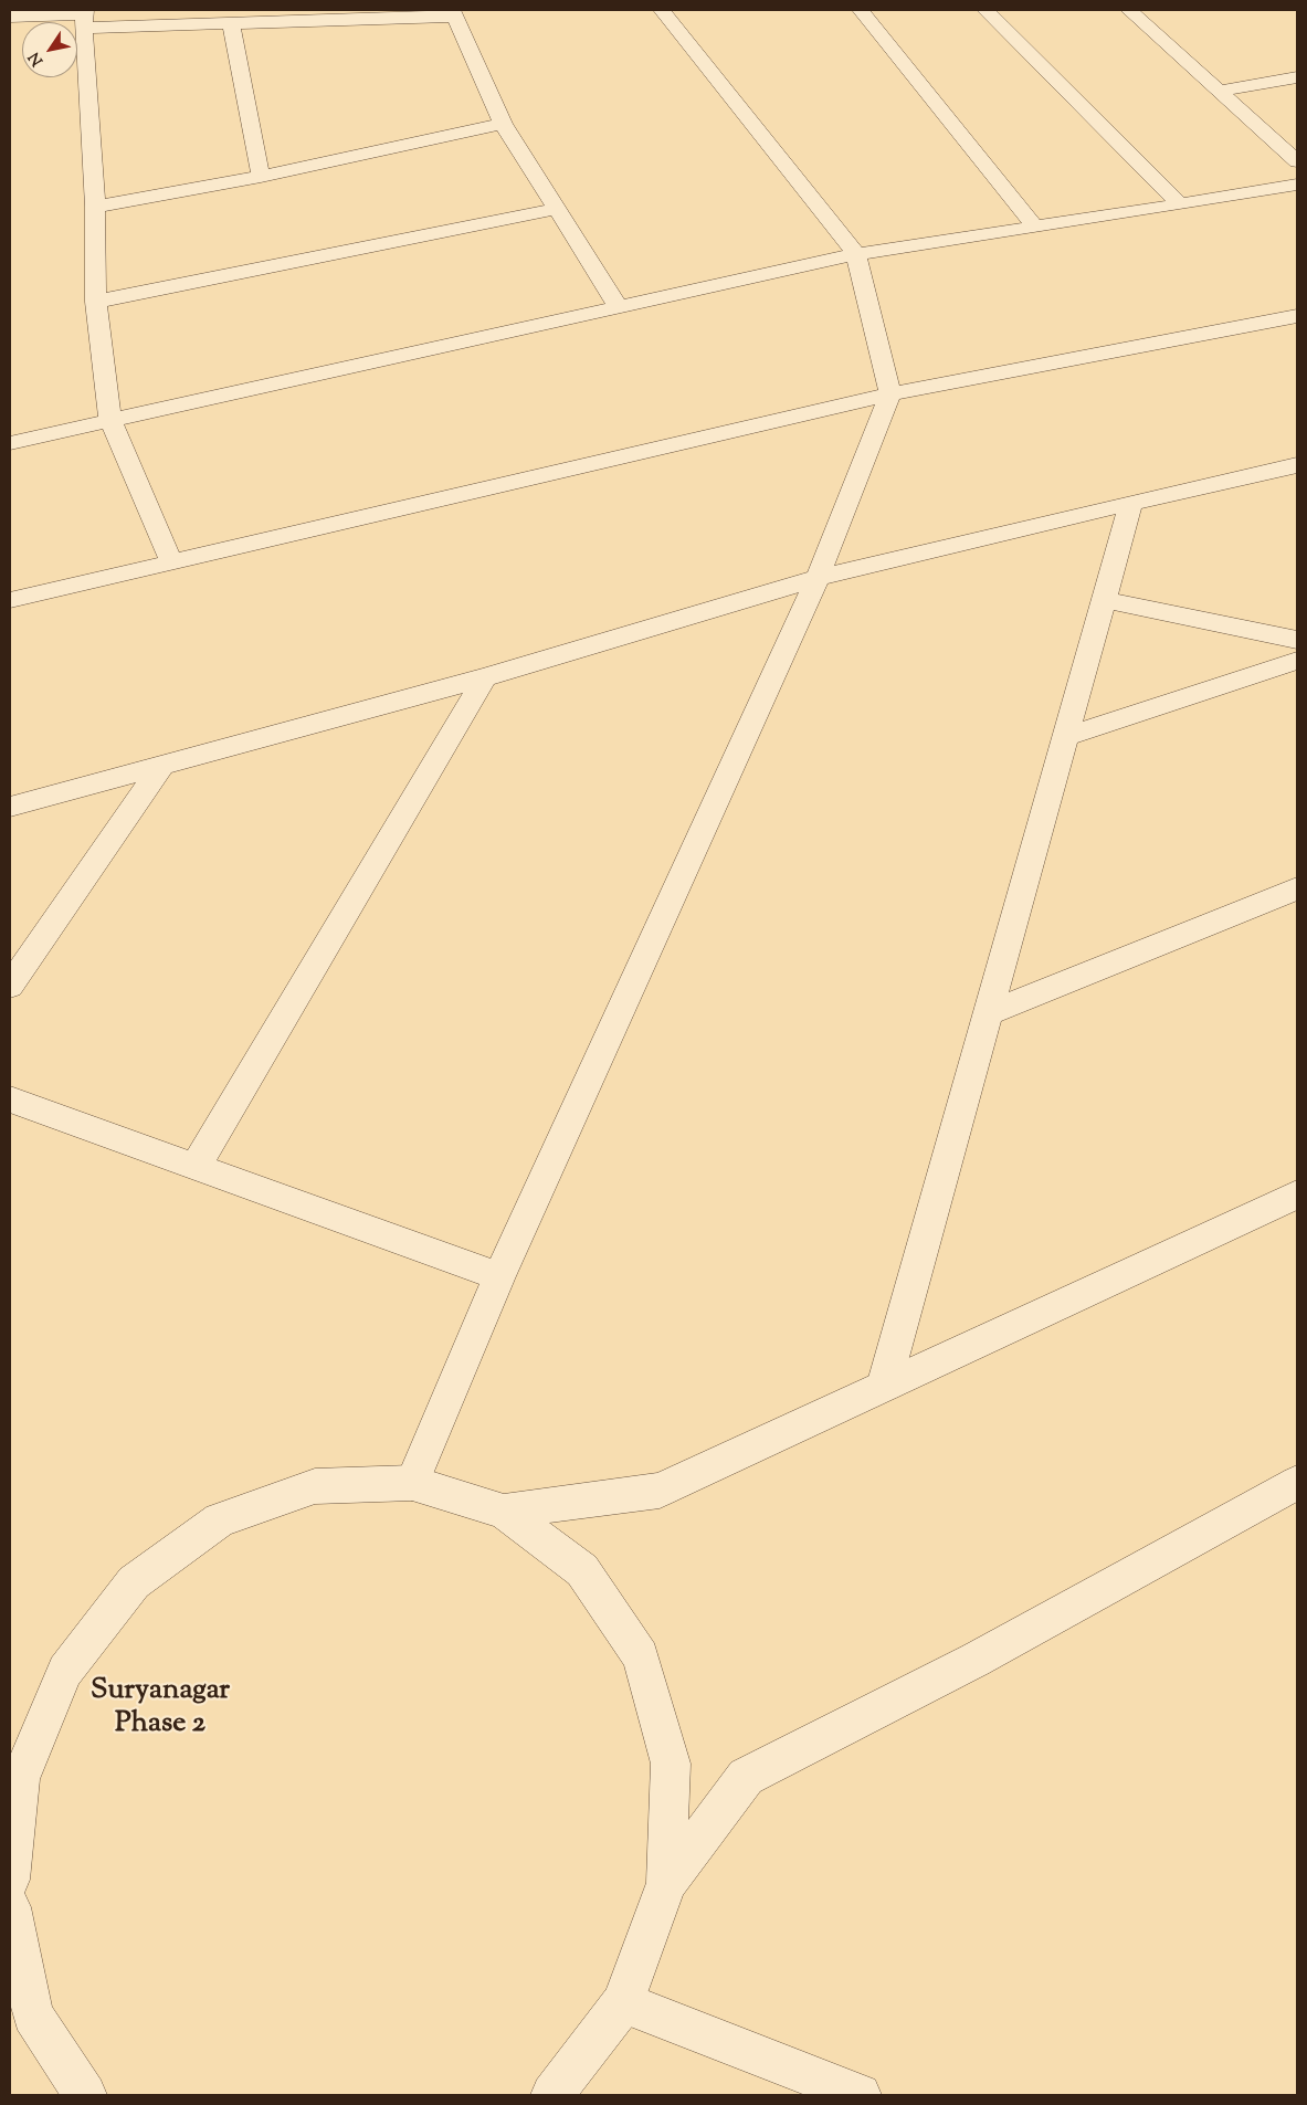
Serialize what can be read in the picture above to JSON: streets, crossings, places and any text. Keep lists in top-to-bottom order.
{
  "districts": ["Suryanagar Phase 2"],
  "north": "bottom left"
}
